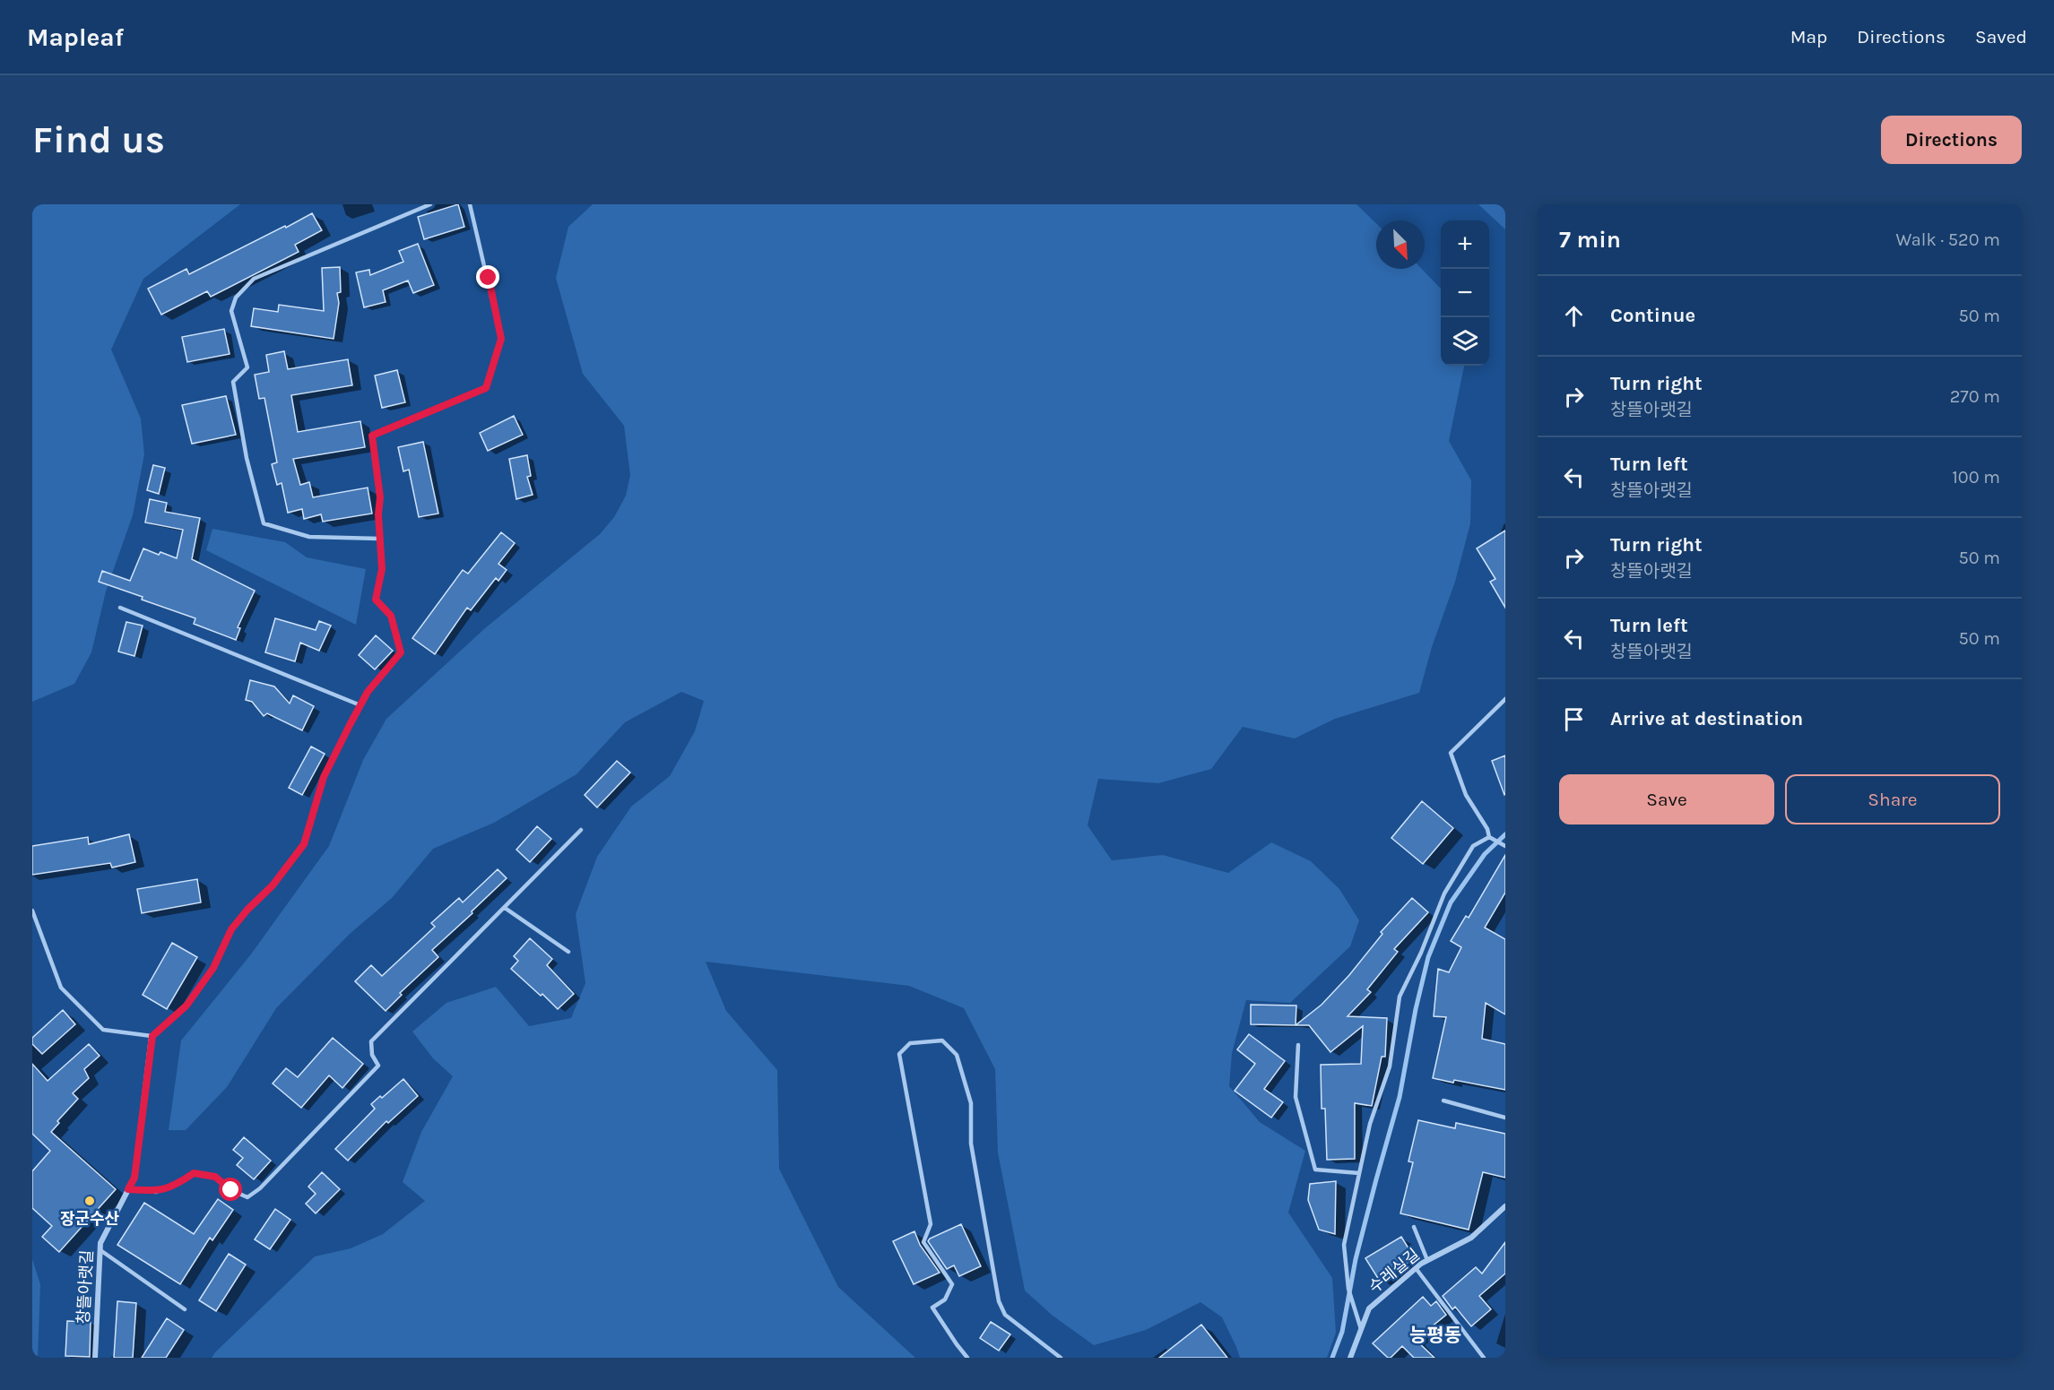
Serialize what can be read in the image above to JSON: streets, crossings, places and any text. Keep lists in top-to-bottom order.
{
  "streets": {
    "street": ["수레실길", "창뜰아랫길"]
  },
  "districts": ["능평동"],
  "places": ["장군수산"],
  "north": "bottom right",
  "page": {
    "header": "Mapleaf",
    "nav": ["Map", "Directions", "Saved"],
    "buttons": [
      "Directions",
      ["Save", "Share"]
    ],
    "title": "Find us",
    "heading": ["7 min", "Walk · 520 m"],
    "map_buttons": ["+", "−"],
    "list": [
      ["Continue", "50 m"],
      ["Turn right", "창뜰아랫길", "270 m"],
      ["Turn left", "창뜰아랫길", "100 m"],
      ["Turn right", "창뜰아랫길", "50 m"],
      ["Turn left", "창뜰아랫길", "50 m"],
      "Arrive at destination"
    ]
  }
}
